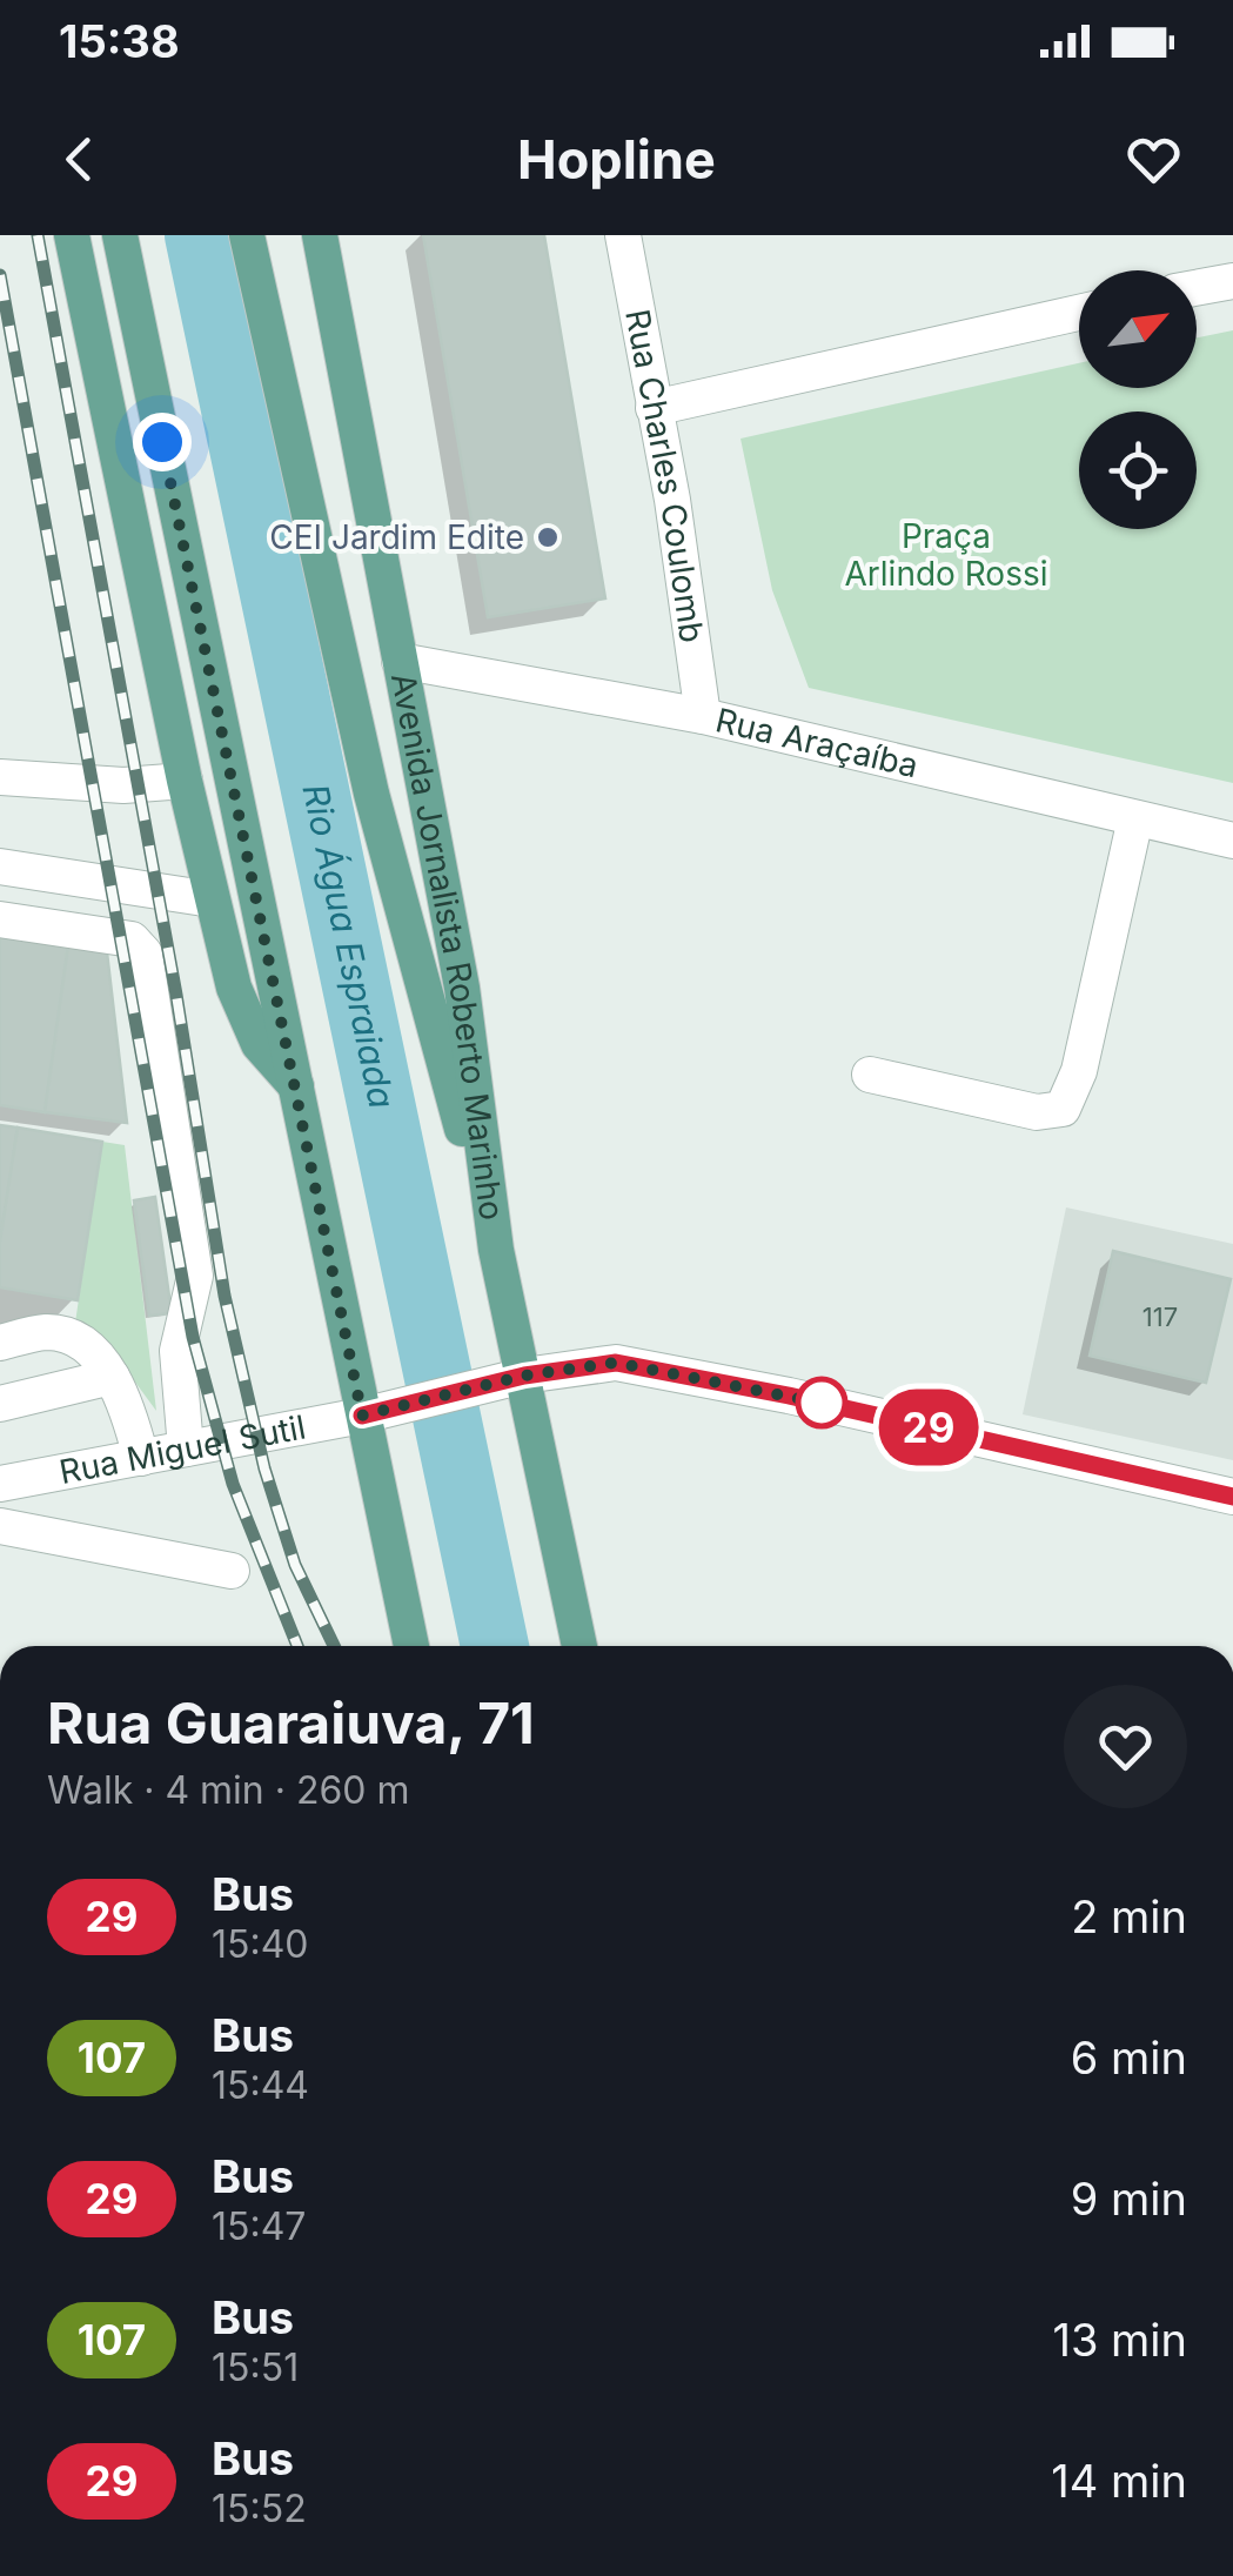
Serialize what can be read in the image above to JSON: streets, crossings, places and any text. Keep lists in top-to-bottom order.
{
  "streets": {
    "main road": ["Avenida Jornalista Roberto Marinho"],
    "street": ["Rua Charles Coulomb", "Rua Araçaíba", "Rua Miguel Sutil"]
  },
  "crossings": [
    ["Rua Charles Coulomb", "Rua Araçaíba"],
    ["Rua Araçaíba", "Avenida Jornalista Roberto Marinho"],
    ["Avenida Jornalista Roberto Marinho", "Rua Miguel Sutil"]
  ],
  "water": ["Rio Água Espraiada"],
  "parks": ["Praça Arlindo Rossi"],
  "places": ["CEI Jardim Edite"],
  "lines": ["bus line 29"],
  "house_numbers": ["117"],
  "north": "top right",
  "page": {
    "status": "15:38",
    "header": "Hopline",
    "on_map": "29",
    "heading": ["Rua Guaraiuva, 71", "Walk · 4 min · 260 m"],
    "list": [
      {
        "mark": "29",
        "name": "Bus",
        "note": "15:40",
        "value": "2 min"
      },
      {
        "mark": "107",
        "name": "Bus",
        "note": "15:44",
        "value": "6 min"
      },
      {
        "mark": "29",
        "name": "Bus",
        "note": "15:47",
        "value": "9 min"
      },
      {
        "mark": "107",
        "name": "Bus",
        "note": "15:51",
        "value": "13 min"
      },
      {
        "mark": "29",
        "name": "Bus",
        "note": "15:52",
        "value": "14 min"
      }
    ]
  }
}
